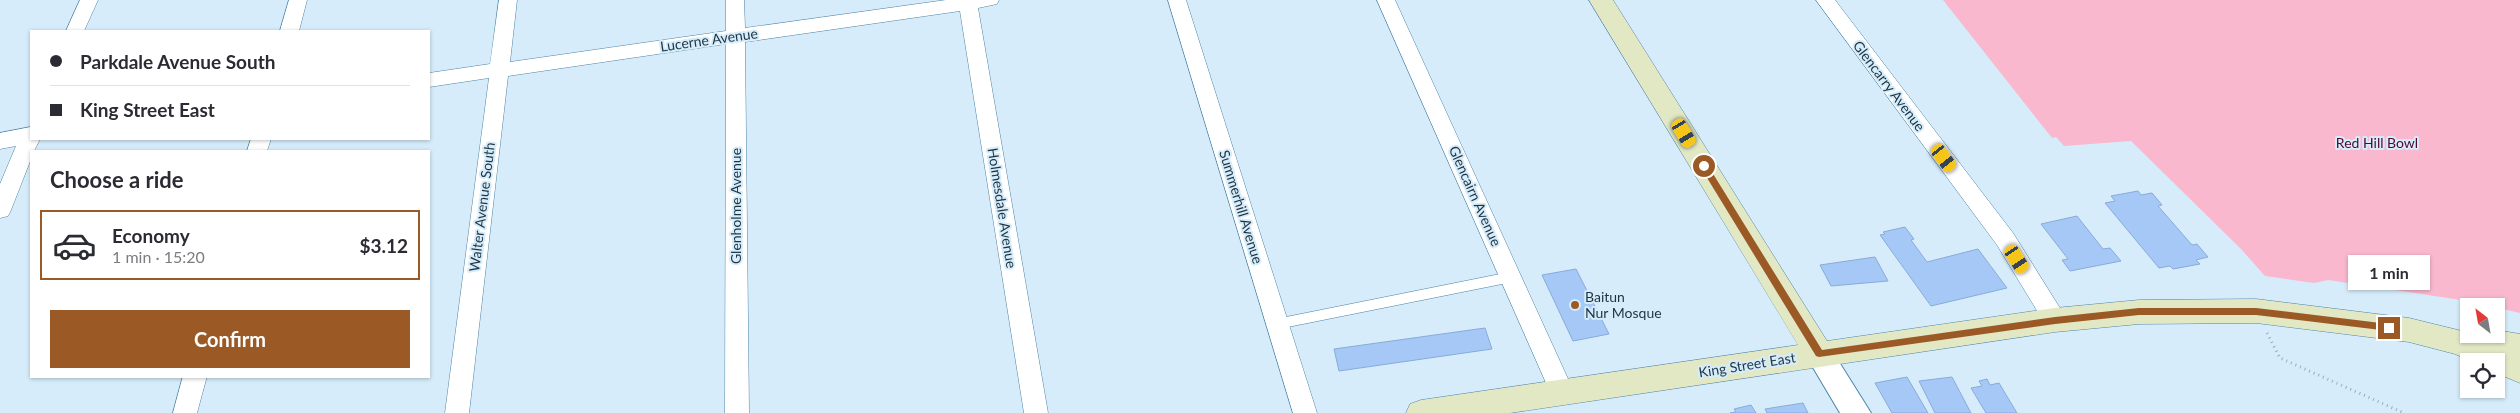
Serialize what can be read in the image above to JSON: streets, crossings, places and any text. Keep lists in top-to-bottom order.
{
  "streets": {
    "main road": ["King Street East"],
    "street": [
      "Lucerne Avenue",
      "Glencarry Avenue",
      "Glencairn Avenue",
      "Glenholme Avenue",
      "Walter Avenue South",
      "Summerhill Avenue",
      "Holmesdale Avenue"
    ]
  },
  "crossings": [
    ["Lucerne Avenue", "Glenholme Avenue"],
    ["Lucerne Avenue", "Walter Avenue South"],
    ["Lucerne Avenue", "Holmesdale Avenue"],
    ["Glencarry Avenue", "King Street East"],
    ["Glencairn Avenue", "King Street East"]
  ],
  "parks": ["Red Hill Bowl"],
  "places": ["Baitun Nur Mosque"],
  "north": "top left",
  "page": {
    "banner": ["Parkdale Avenue South", "King Street East"],
    "heading": "Choose a ride",
    "list": [
      {
        "name": "Economy",
        "note": "1 min · 15:20",
        "value": "$3.12"
      }
    ],
    "bubble": "1 min",
    "buttons": "Confirm"
  }
}
